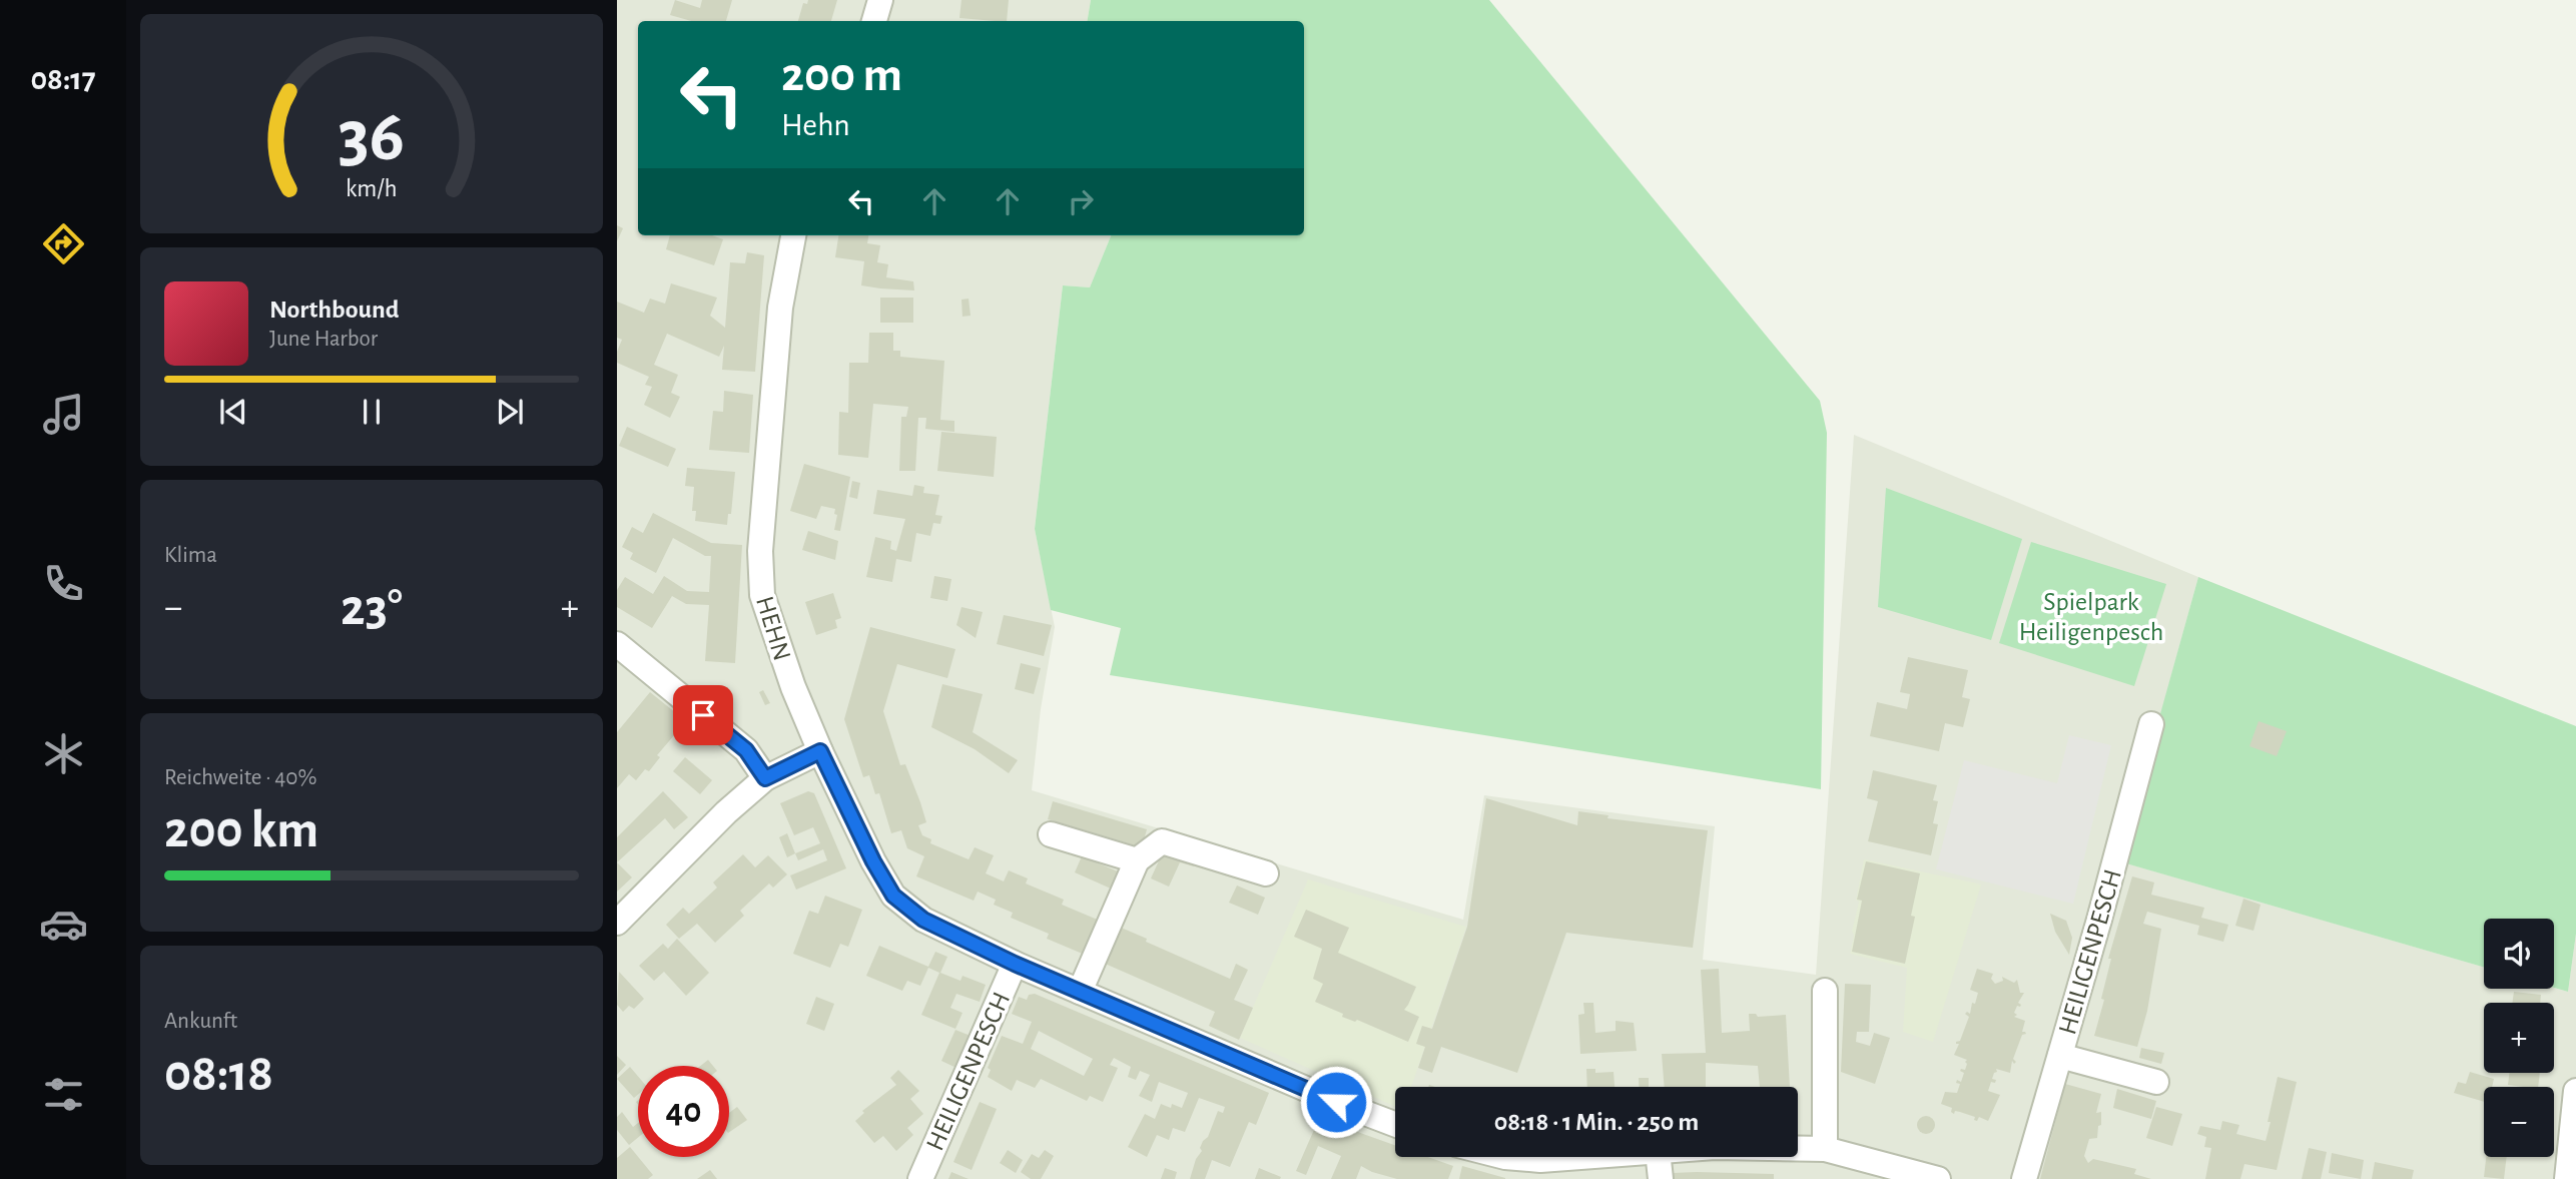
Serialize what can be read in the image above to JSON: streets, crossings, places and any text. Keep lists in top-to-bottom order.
{
  "streets": {
    "street": ["HEHN", "HEILIGENPESCH"]
  },
  "crossings": [
    ["HEHN", "HEILIGENPESCH"]
  ],
  "parks": ["Spielpark Heiligenpesch"],
  "page": {
    "tabs": "08:17",
    "turn": ["200 m", "Hehn"],
    "song": ["Northbound", "June Harbor"],
    "tile": [
      "Klima",
      ["Reichweite · 40%", "200 km"],
      ["Ankunft", "08:18"]
    ],
    "heat": ["−", "23°", "+"],
    "map_buttons": ["+", "−"],
    "limit": "40",
    "trip": "08:18 · 1 Min. · 250 m",
    "gauge": ["36", "km/h"]
  }
}
